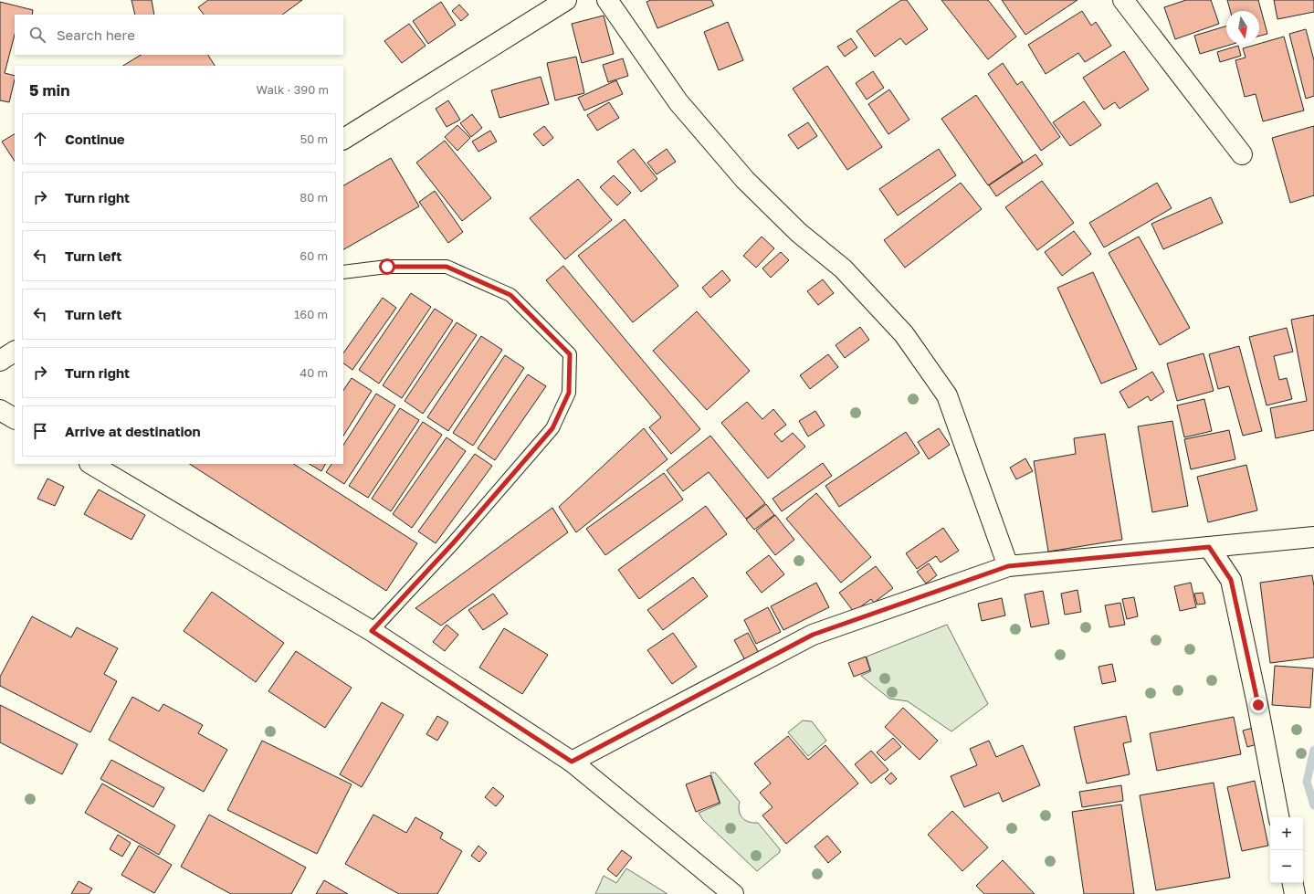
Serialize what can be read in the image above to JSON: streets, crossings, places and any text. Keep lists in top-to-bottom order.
{
  "north": "bottom",
  "page": {
    "search": "Search here",
    "heading": ["5 min", "Walk · 390 m"],
    "list": [
      ["Continue", "50 m"],
      ["Turn right", "80 m"],
      ["Turn left", "60 m"],
      ["Turn left", "160 m"],
      ["Turn right", "40 m"],
      "Arrive at destination"
    ],
    "map_buttons": ["+", "−"]
  }
}
